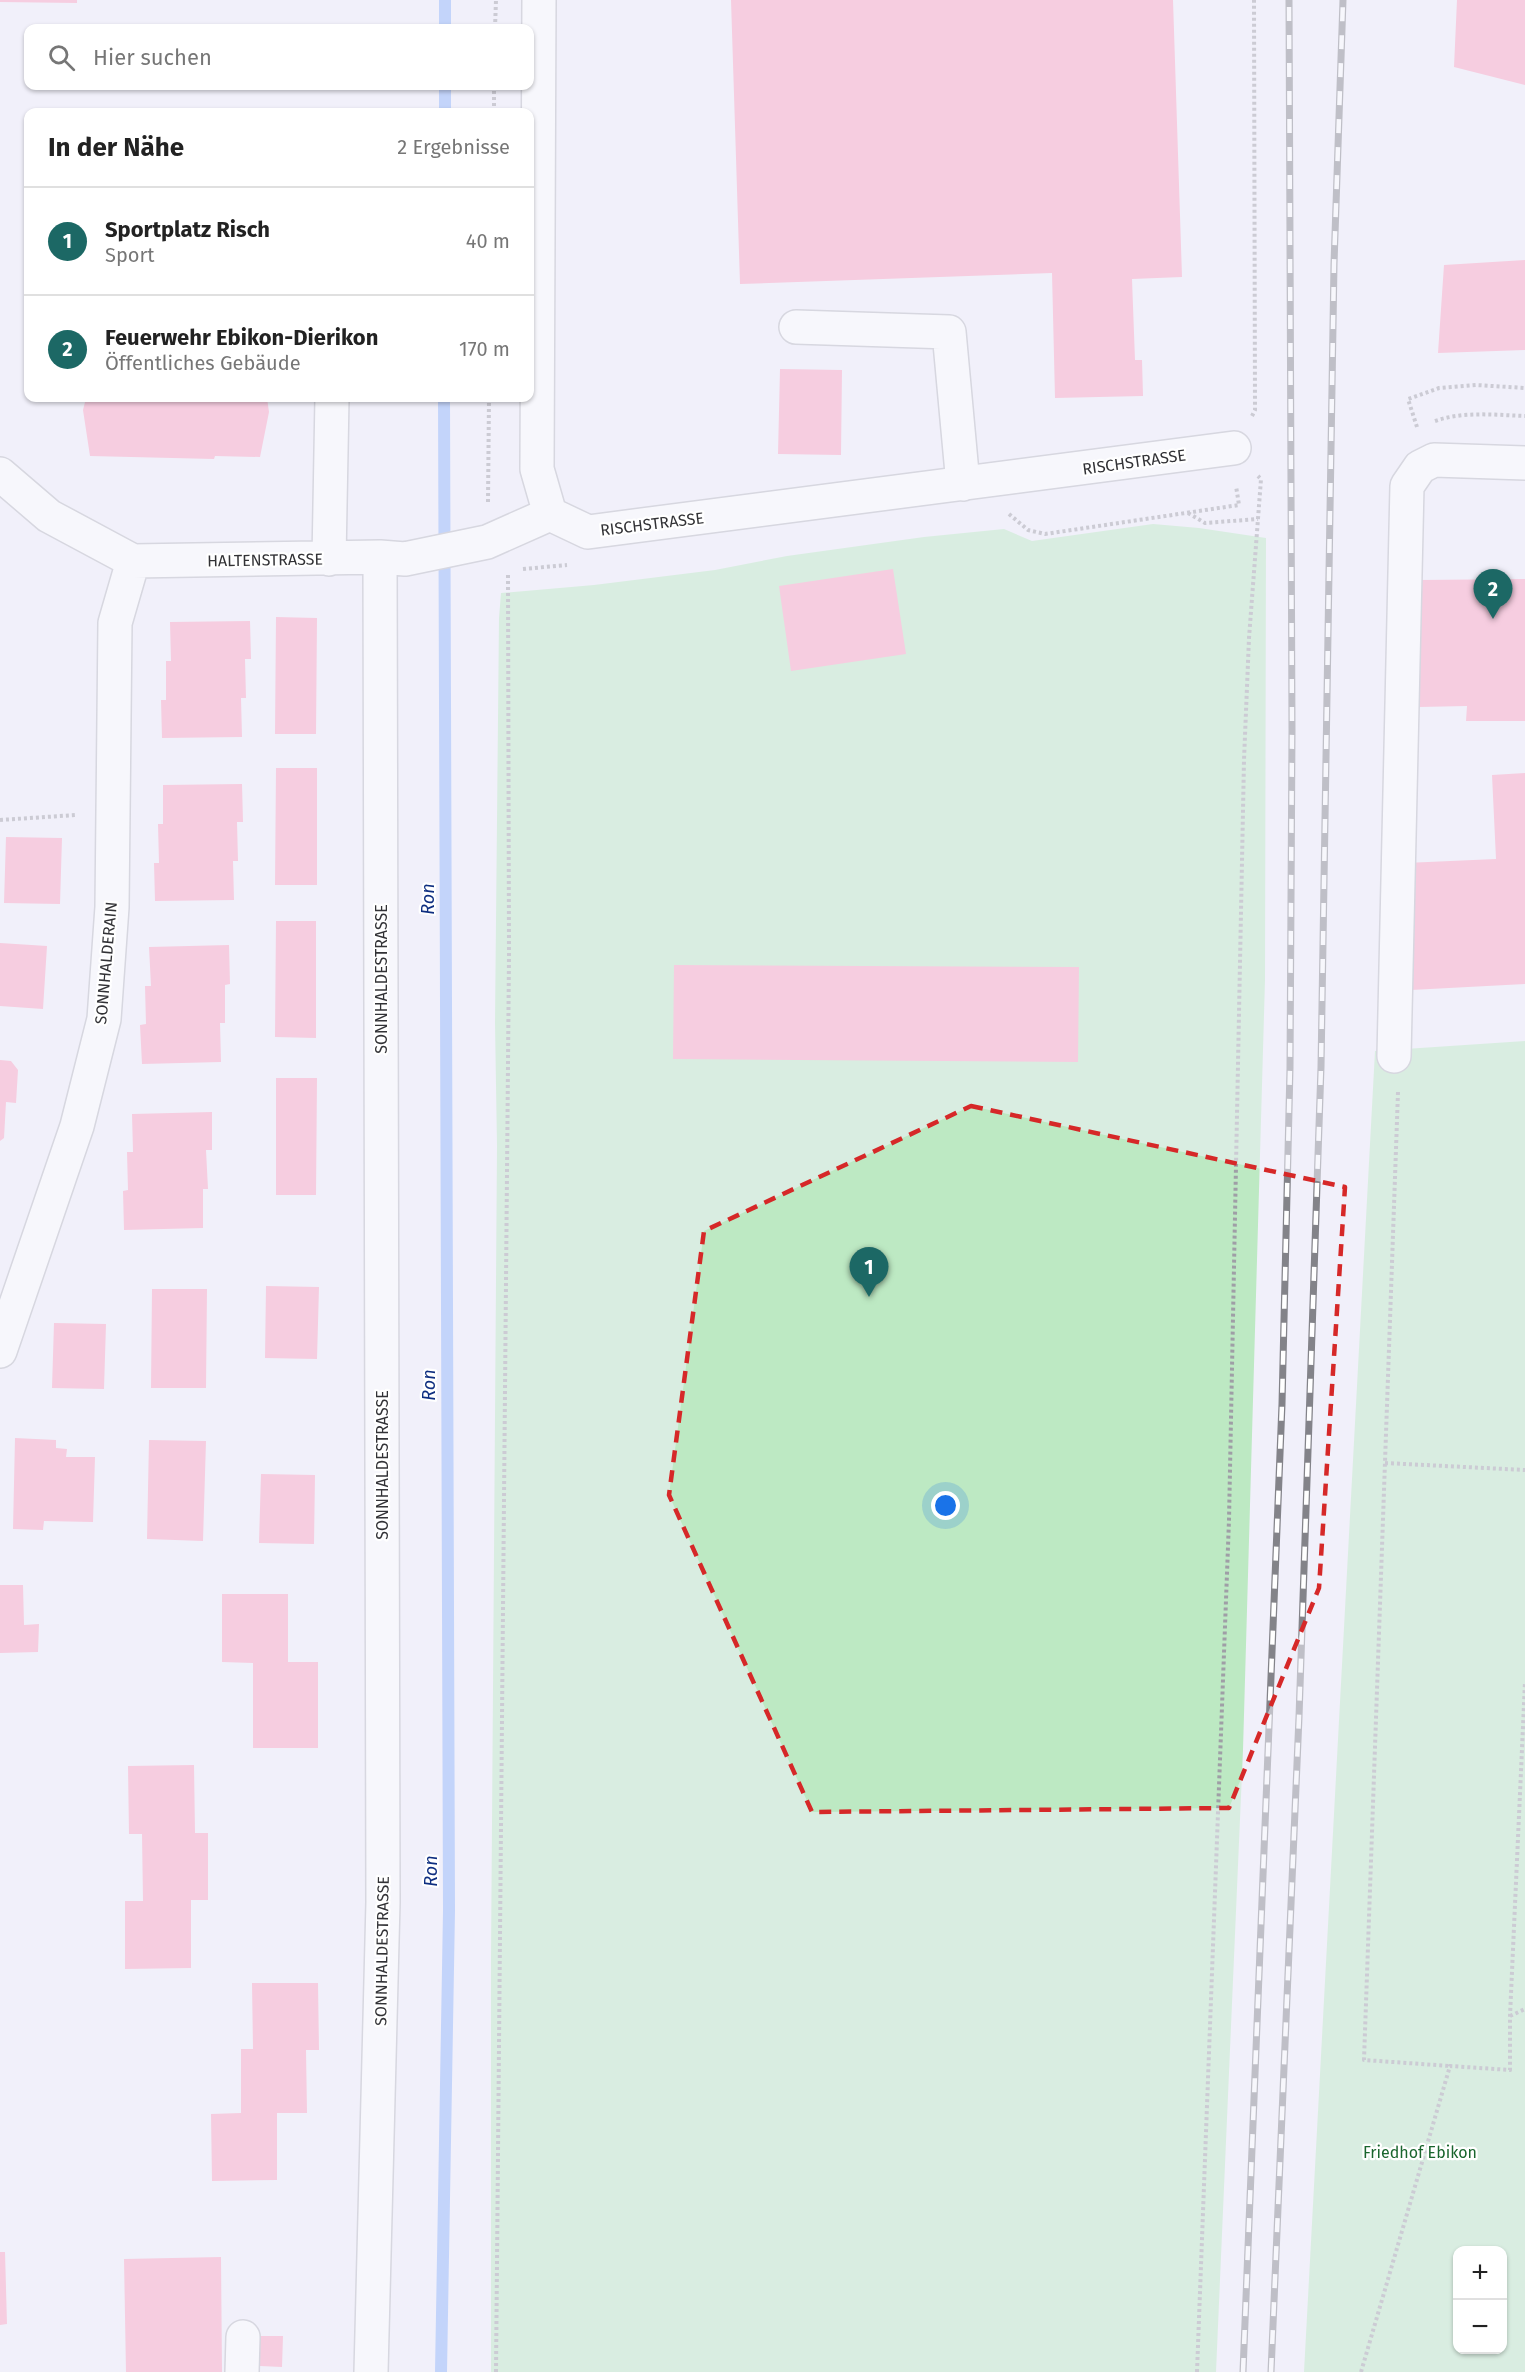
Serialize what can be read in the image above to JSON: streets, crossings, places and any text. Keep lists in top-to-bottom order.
{
  "streets": {
    "street": [
      "RISCHSTRASSE",
      "HALTENSTRASSE",
      "SONNHALDERAIN",
      "SONNHALDESTRASSE"
    ]
  },
  "crossings": [
    ["RISCHSTRASSE", "HALTENSTRASSE"],
    ["HALTENSTRASSE", "SONNHALDERAIN"],
    ["HALTENSTRASSE", "SONNHALDESTRASSE"]
  ],
  "water": ["Ron"],
  "parks": ["Friedhof Ebikon"],
  "page": {
    "search": "Hier suchen",
    "heading": ["In der Nähe", "2 Ergebnisse"],
    "list": [
      {
        "mark": "1",
        "name": "Sportplatz Risch",
        "note": "Sport",
        "value": "40 m"
      },
      {
        "mark": "2",
        "name": "Feuerwehr Ebikon-Dierikon",
        "note": "Öffentliches Gebäude",
        "value": "170 m"
      }
    ],
    "pins": ["2", "1"],
    "map_buttons": ["+", "−"]
  }
}
